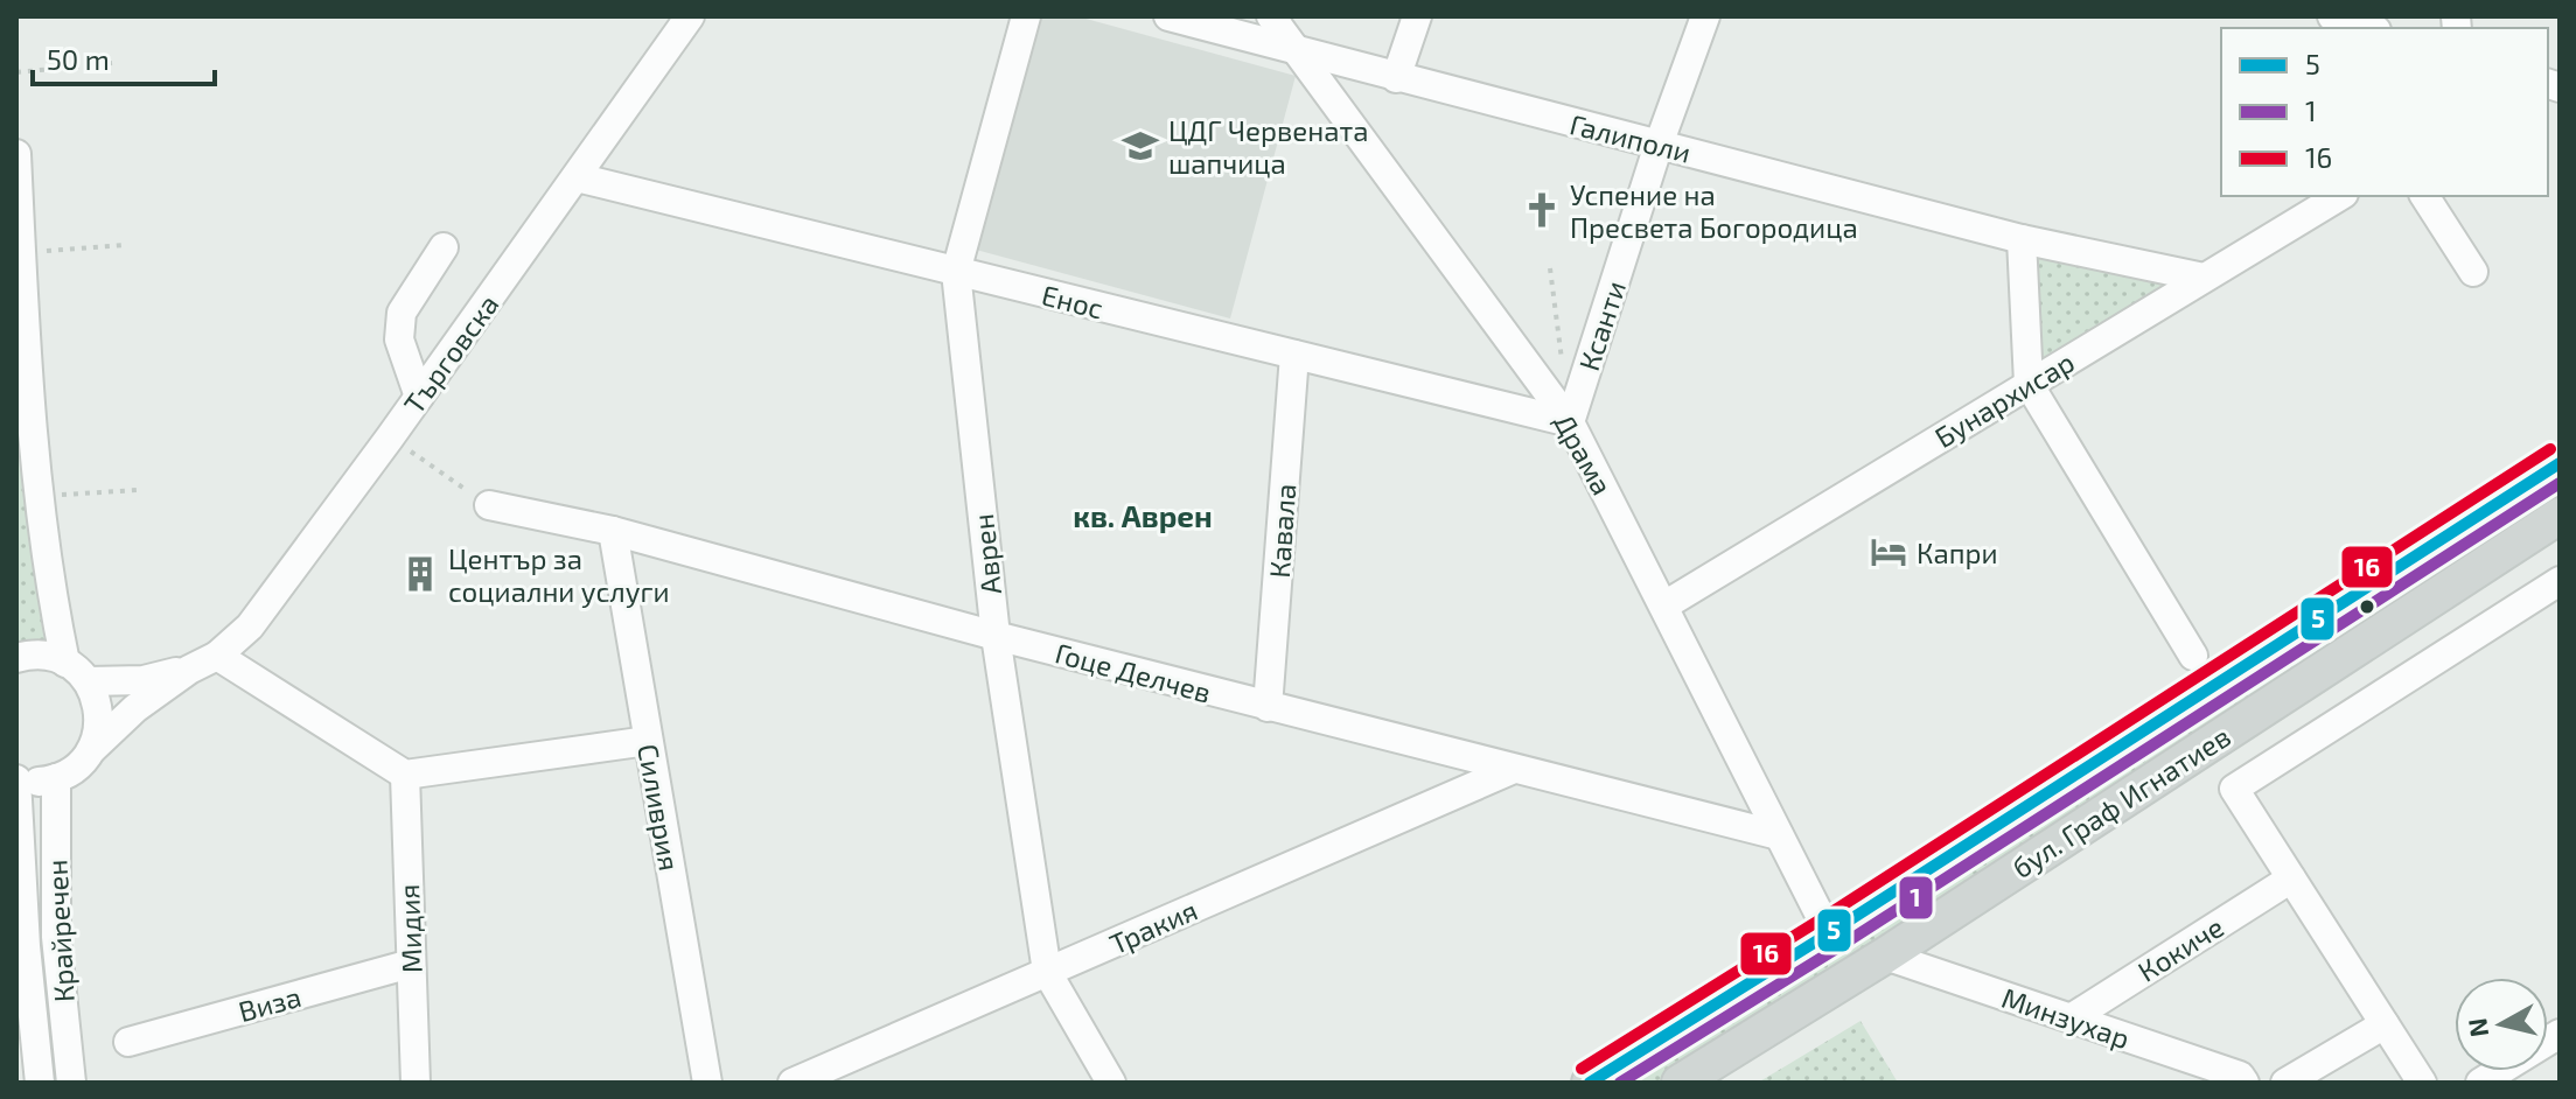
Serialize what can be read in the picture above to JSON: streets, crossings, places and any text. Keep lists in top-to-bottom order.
{
  "streets": {
    "main road": ["бул. Граф Игнатиев"],
    "street": [
      "Галиполи",
      "Енос",
      "Ксанти",
      "Търговска",
      "Бунархисар",
      "Драма",
      "Кавала",
      "Аврен",
      "Гоце Делчев",
      "Силиврия",
      "Тракия",
      "Мидия",
      "Крайречен",
      "Кокиче",
      "Виза",
      "Минзухар"
    ]
  },
  "crossings": [
    ["Галиполи", "Ксанти"],
    ["Галиполи", "Бунархисар"],
    ["Галиполи", "Драма"],
    ["Енос", "Ксанти"],
    ["Енос", "Търговска"],
    ["Енос", "Драма"],
    ["Енос", "Кавала"],
    ["Енос", "Аврен"],
    ["Ксанти", "Драма"],
    ["Търговска", "Крайречен"],
    ["Бунархисар", "Драма"],
    ["Драма", "Гоце Делчев"],
    ["Драма", "бул. Граф Игнатиев"],
    ["Кавала", "Гоце Делчев"],
    ["Аврен", "Гоце Делчев"],
    ["Аврен", "Тракия"],
    ["Гоце Делчев", "Силиврия"],
    ["Гоце Делчев", "Тракия"],
    ["бул. Граф Игнатиев", "Минзухар"],
    ["Мидия", "Виза"],
    ["Кокиче", "Минзухар"]
  ],
  "districts": ["кв. Аврен"],
  "places": {
    "school or university": ["ЦДГ Червената шапчица"],
    "church": ["Успение на Пресвета Богородица"],
    "hotel": ["Капри"],
    "building": ["Център за социални услуги"]
  },
  "lines": ["transit line 16", "transit line 5", "transit line 1"],
  "legend": ["5", "1", "16"],
  "scale_bar": "50 m",
  "north": "left"
}
